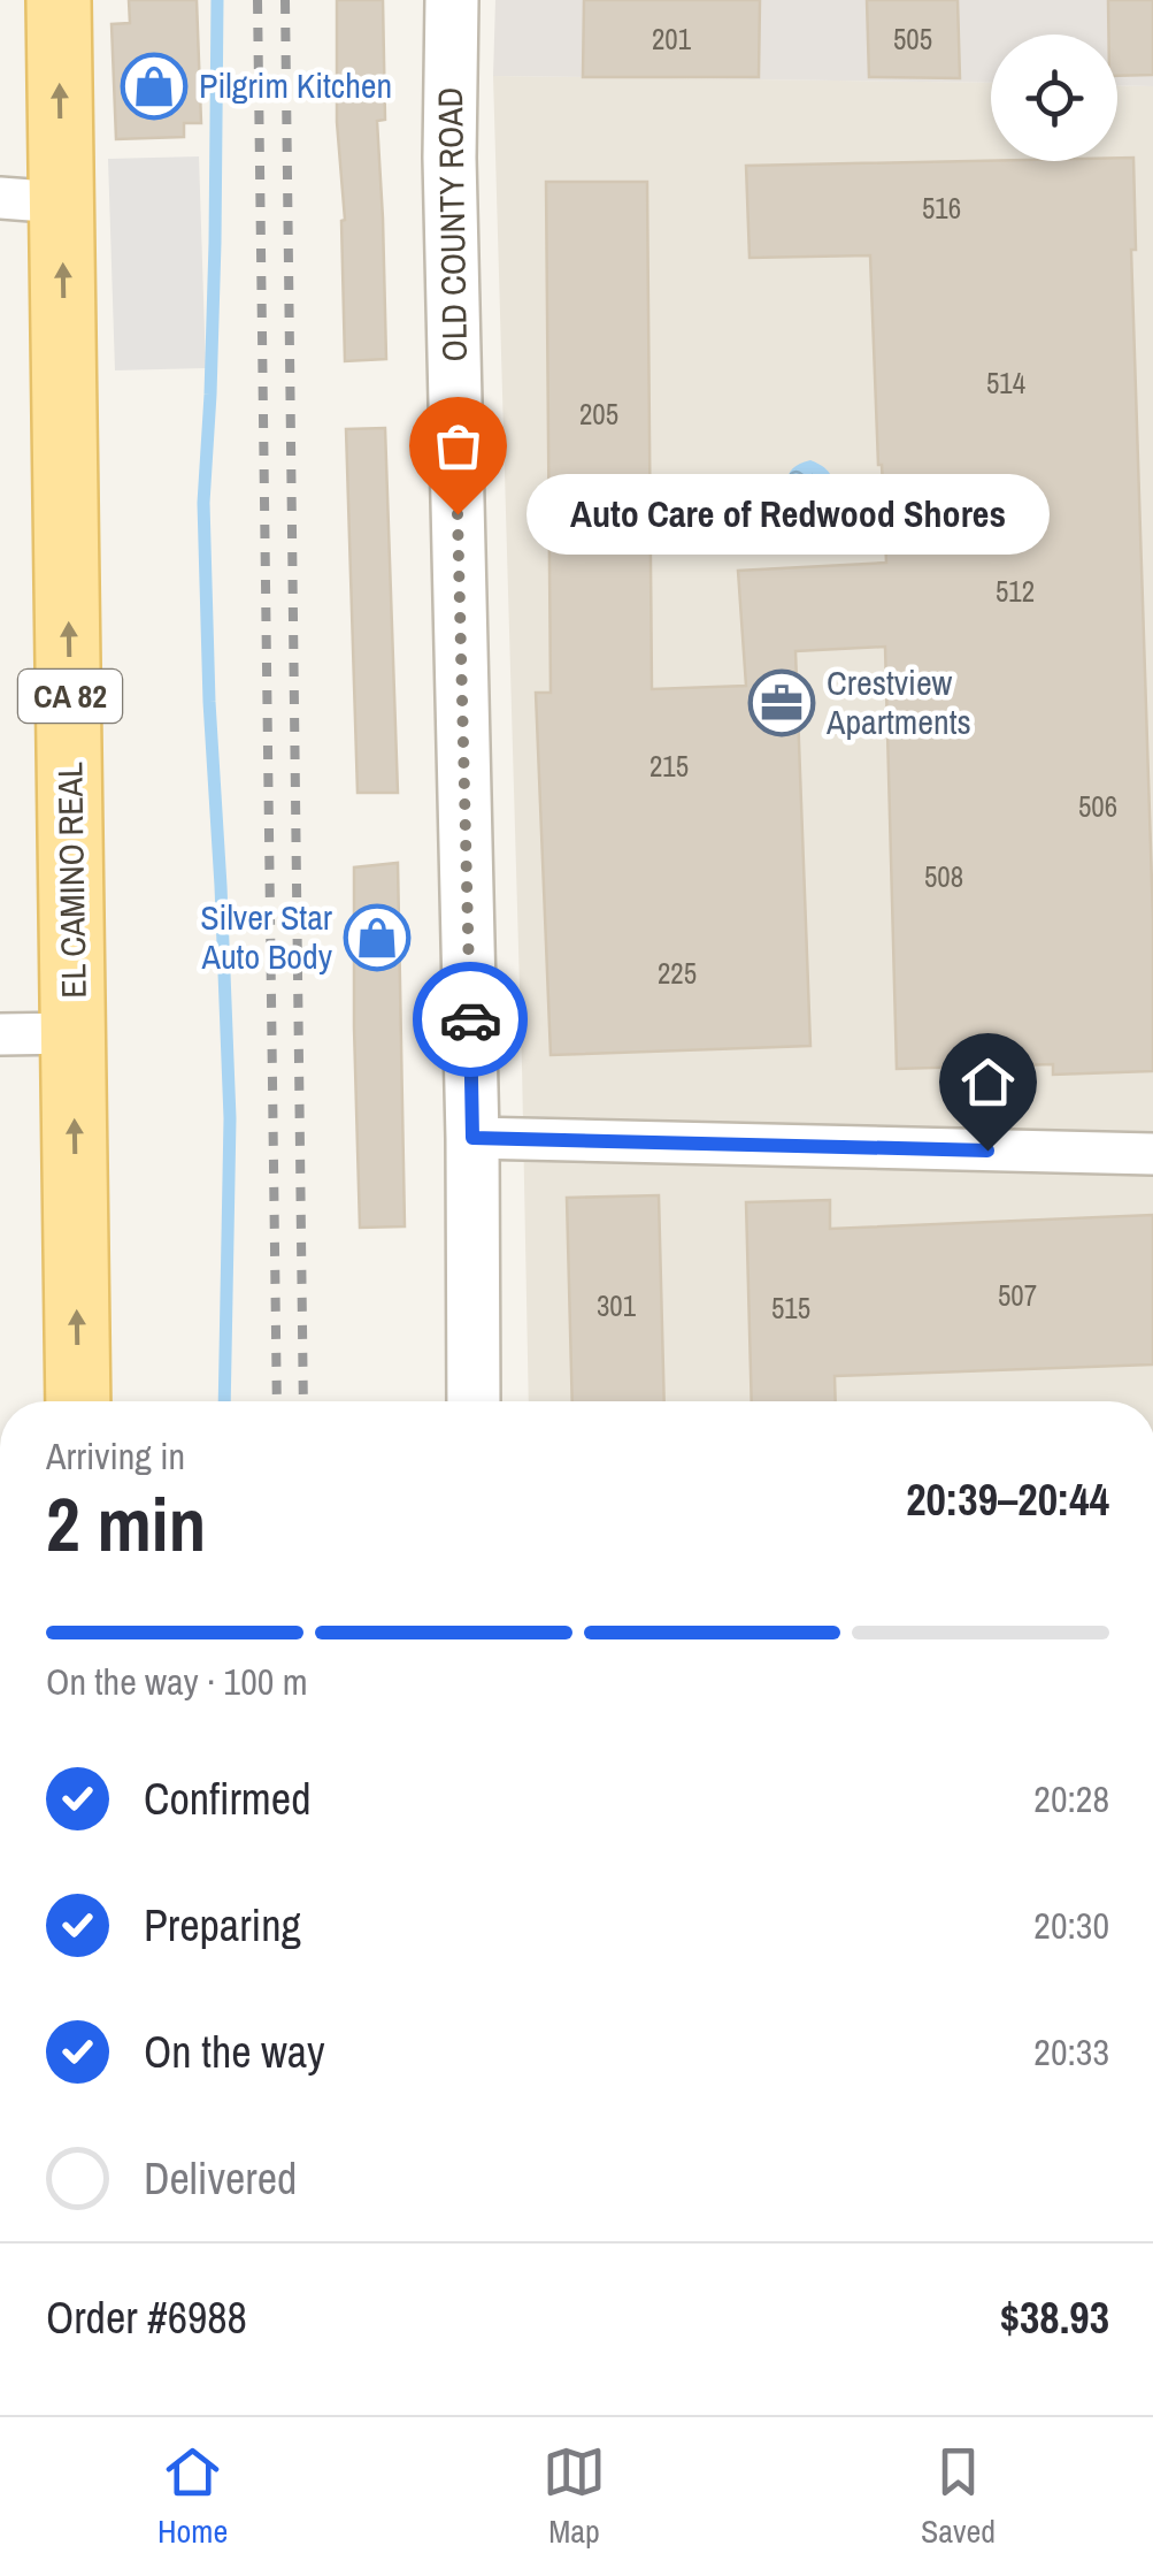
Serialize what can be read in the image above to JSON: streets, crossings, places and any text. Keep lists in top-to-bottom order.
{
  "streets": {
    "main road": ["CA 82", "EL CAMINO REAL"],
    "street": ["OLD COUNTY ROAD"]
  },
  "one_way": ["EL CAMINO REAL"],
  "places": {
    "shop": ["Pilgrim Kitchen", "Silver Star Auto Body"],
    "other": ["Auto Care of Redwood Shores"],
    "office": ["Crestview Apartments"]
  },
  "house_numbers": [
    "201",
    "505",
    "516",
    "514",
    "205",
    "512",
    "215",
    "506",
    "508",
    "225",
    "507",
    "301",
    "515"
  ],
  "page": {
    "bubble": "Auto Care of Redwood Shores",
    "heading": ["2 min", "Arriving in", "20:39–20:44"],
    "panel": ["Order #6988", "$38.93"],
    "bar": "On the way · 100 m",
    "list": [
      ["Confirmed", "20:28"],
      ["Preparing", "20:30"],
      ["On the way", "20:33"],
      "Delivered"
    ],
    "tabs": ["Home", "Map", "Saved"]
  }
}
